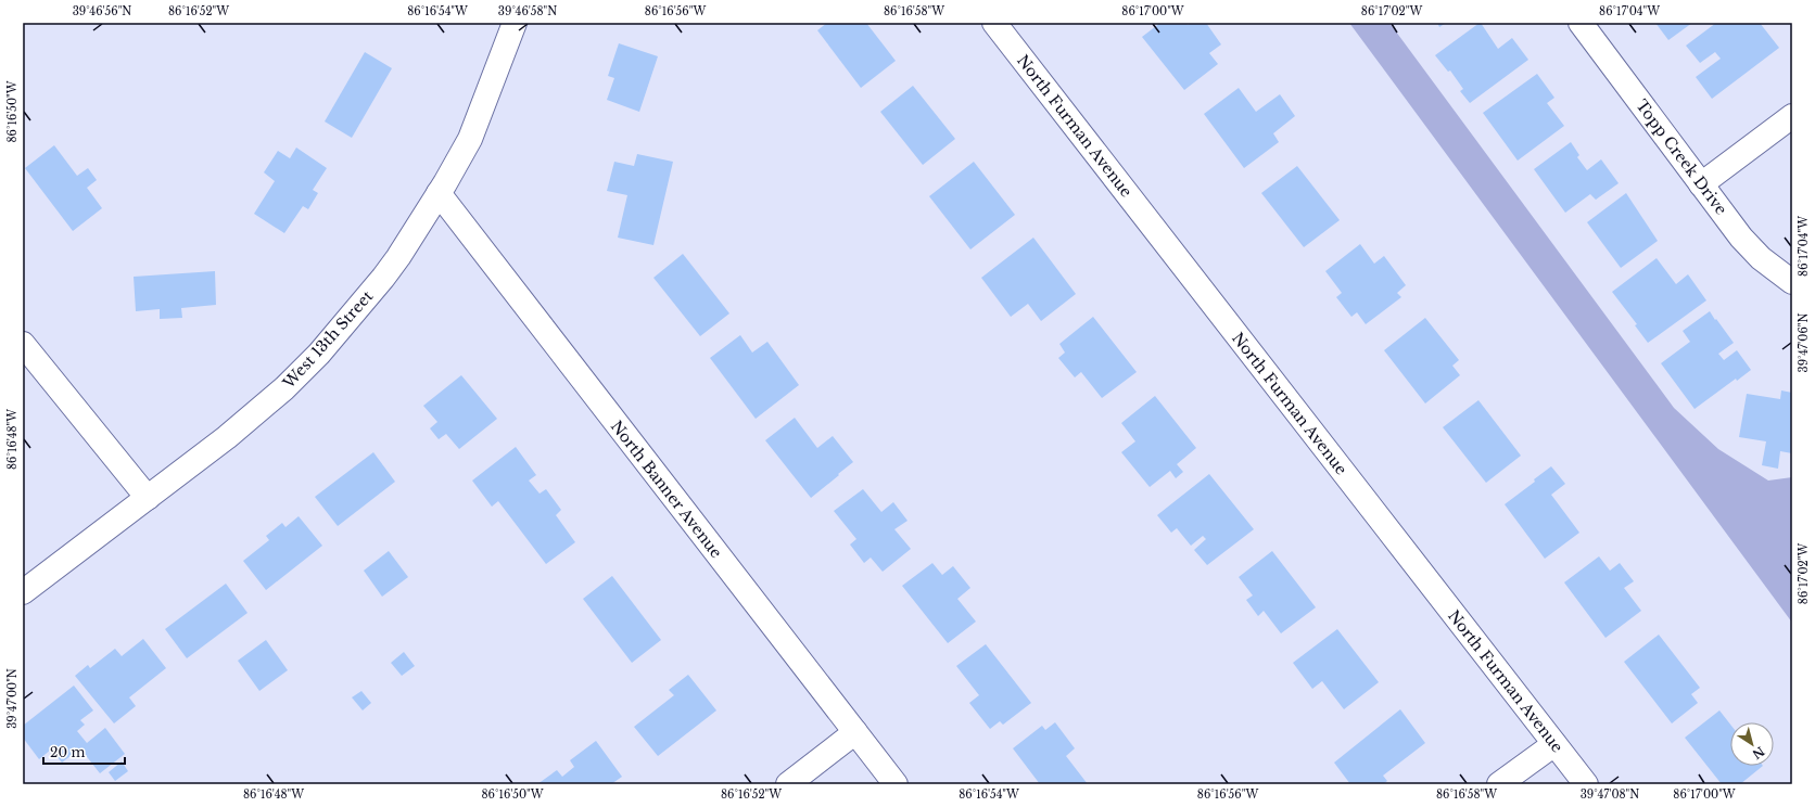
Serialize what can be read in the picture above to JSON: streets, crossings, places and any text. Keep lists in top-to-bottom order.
{
  "streets": {
    "street": [
      "North Furman Avenue",
      "Topp Creek Drive",
      "West 13th Street",
      "North Banner Avenue"
    ]
  },
  "crossings": [
    ["West 13th Street", "North Banner Avenue"]
  ],
  "scale_bar": "20 m",
  "north": "bottom right",
  "coordinates": [
    "39°46'56\"N",
    "86°16'52\"W",
    "86°16'54\"W",
    "39°46'58\"N",
    "86°16'56\"W",
    "86°16'58\"W",
    "86°17'00\"W",
    "86°17'02\"W",
    "86°17'04\"W",
    "86°16'50\"W",
    "39°47'06\"N",
    "86°16'48\"W",
    "39°47'00\"N",
    "39°47'08\"N"
  ]
}
